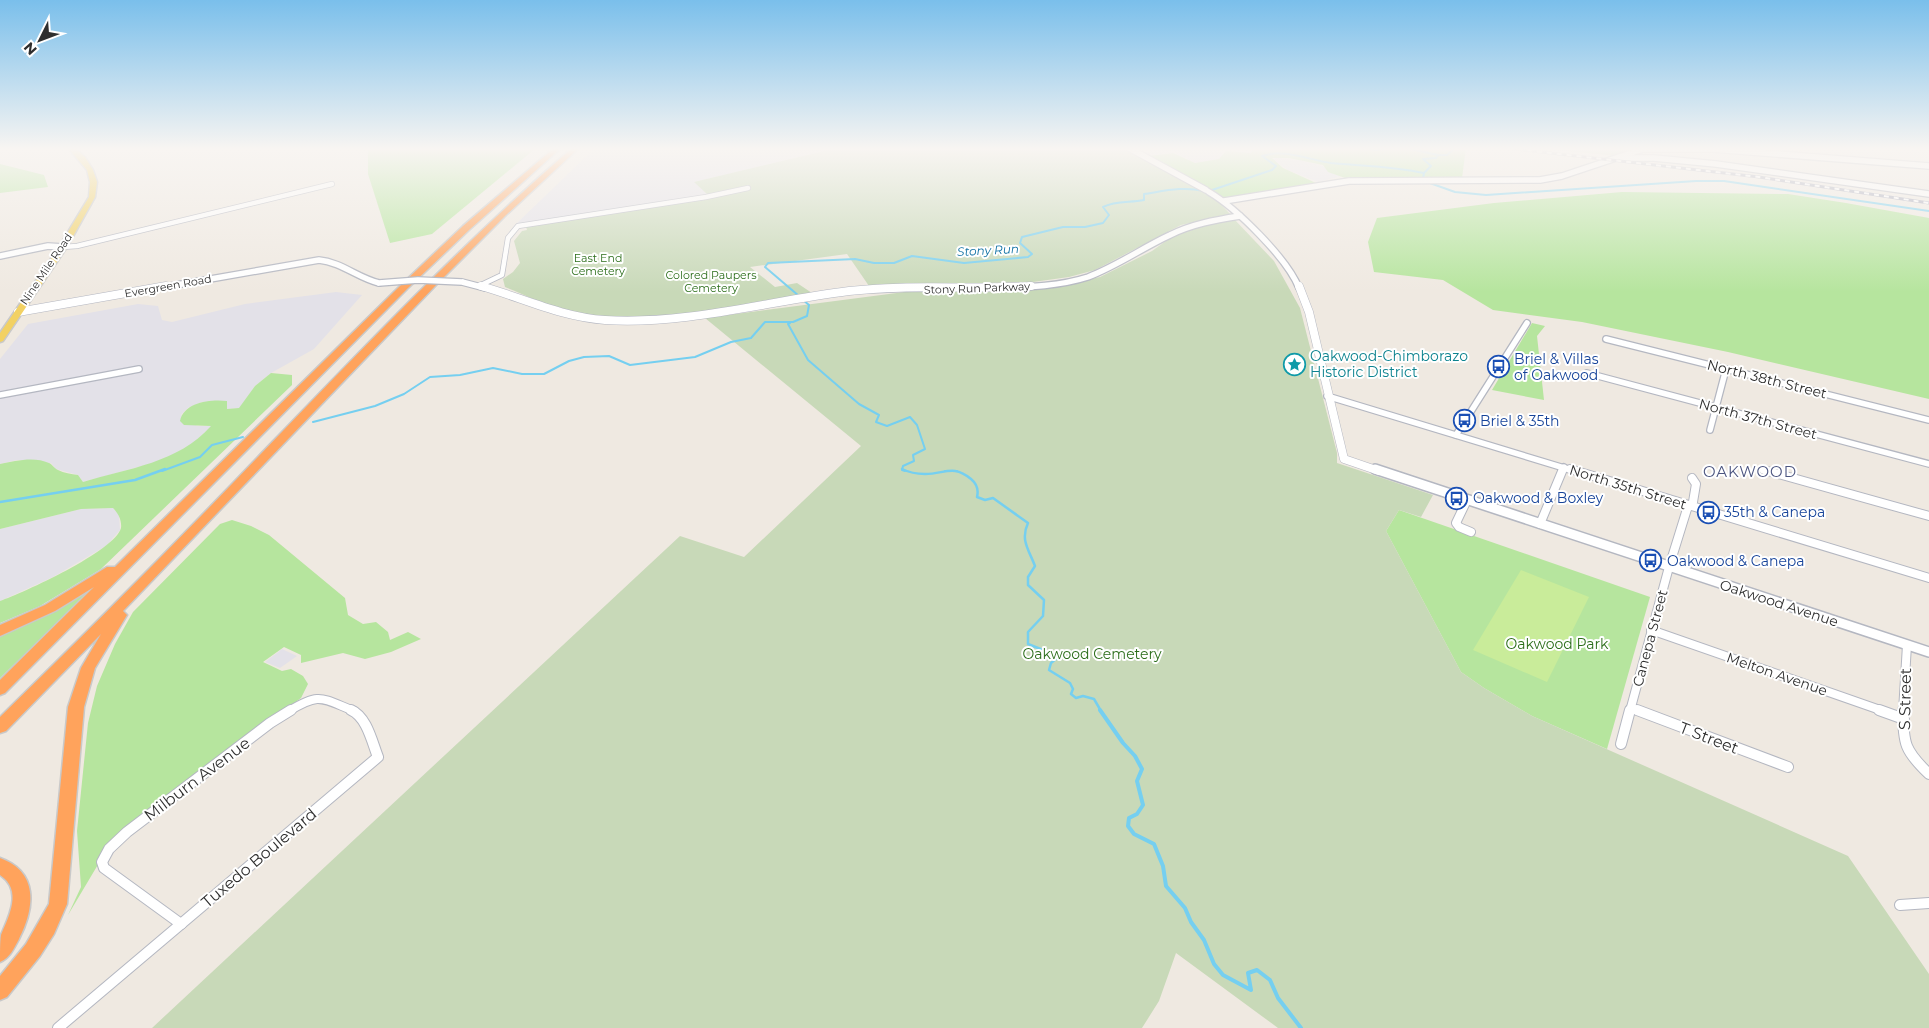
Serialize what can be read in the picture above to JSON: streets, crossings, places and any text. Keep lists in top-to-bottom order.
{
  "streets": {
    "main road": ["Nine Mile Road"],
    "street": [
      "Evergreen Road",
      "Stony Run Parkway",
      "North 38th Street",
      "North 37th Street",
      "North 35th Street",
      "Oakwood Avenue",
      "Canepa Street",
      "Melton Avenue",
      "S Street",
      "T Street",
      "Milburn Avenue",
      "Tuxedo Boulevard"
    ]
  },
  "crossings": [
    ["Nine Mile Road", "Evergreen Road"],
    ["Evergreen Road", "Stony Run Parkway"],
    ["North 35th Street", "Oakwood Avenue"],
    ["North 35th Street", "Canepa Street"],
    ["Oakwood Avenue", "Canepa Street"],
    ["Oakwood Avenue", "S Street"],
    ["Canepa Street", "Melton Avenue"],
    ["Canepa Street", "T Street"],
    ["Melton Avenue", "S Street"],
    ["Milburn Avenue", "Tuxedo Boulevard"]
  ],
  "districts": ["OAKWOOD"],
  "water": ["Stony Run"],
  "parks": [
    "East End Cemetery",
    "Colored Paupers Cemetery",
    "Oakwood Park",
    "Oakwood Cemetery"
  ],
  "places": {
    "place": ["Oakwood-Chimborazo Historic District"],
    "bus stop": [
      "Briel & Villas of Oakwood",
      "Briel & 35th",
      "Oakwood & Boxley",
      "35th & Canepa",
      "Oakwood & Canepa"
    ]
  },
  "north": "bottom left"
}
